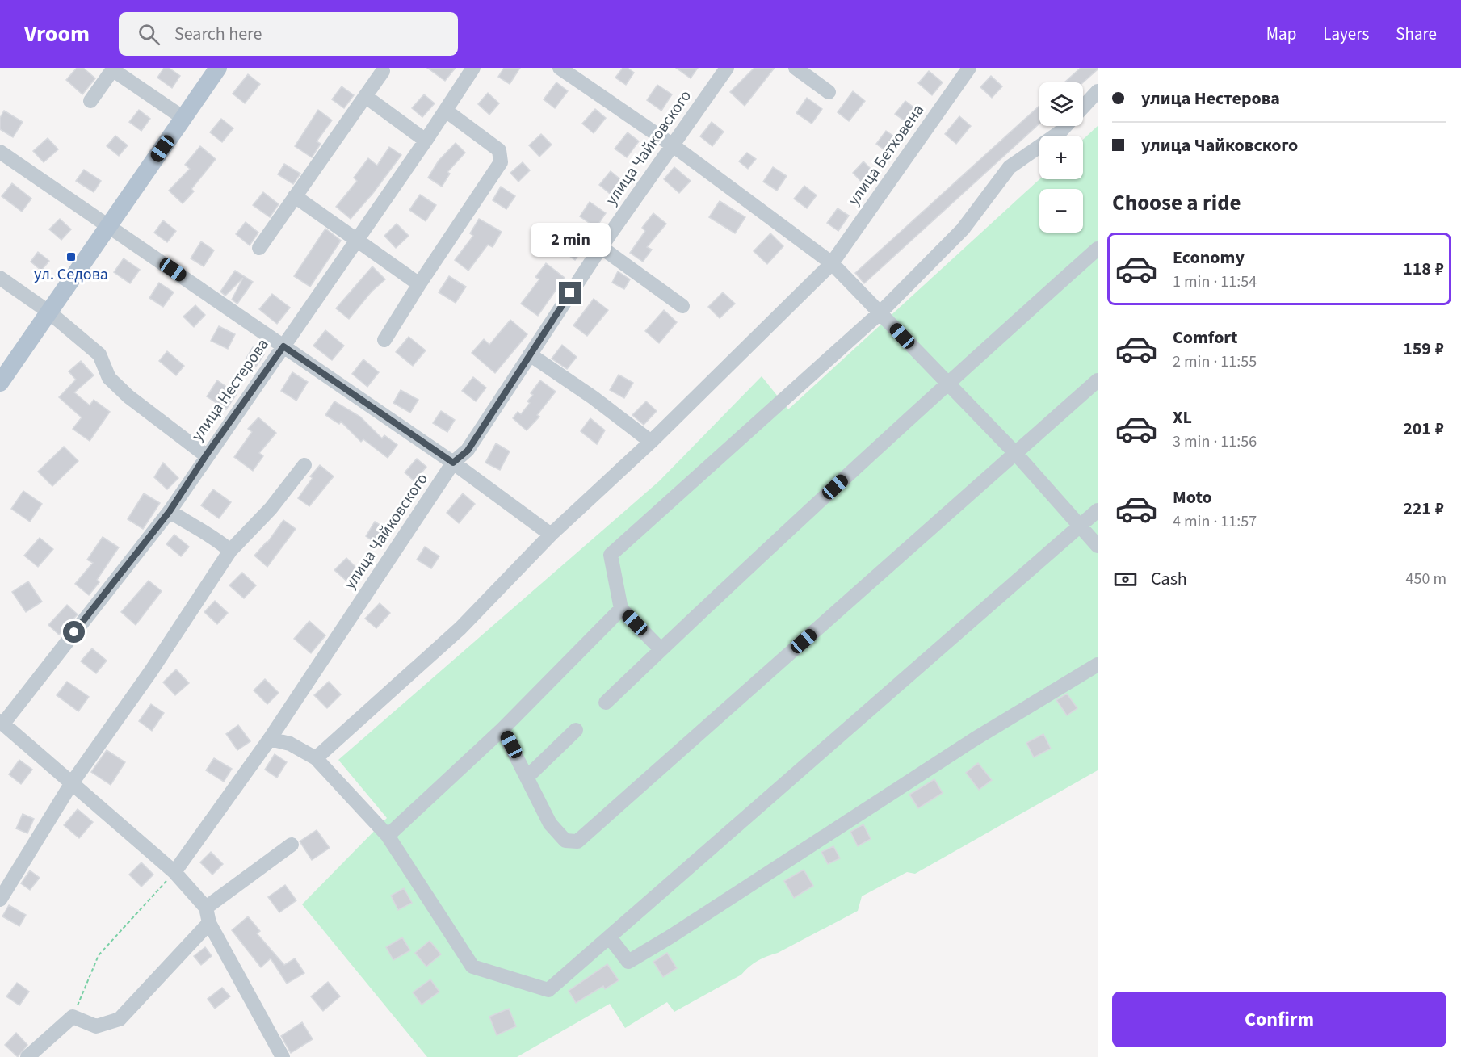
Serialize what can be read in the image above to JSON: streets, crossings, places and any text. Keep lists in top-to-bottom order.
{
  "streets": {
    "street": ["улица Чайковского", "улица Бетховена", "улица Нестерова"]
  },
  "places": {
    "transit": ["ул. Седова"]
  },
  "page": {
    "header": "Vroom",
    "search": "Search here",
    "nav": ["Map", "Layers", "Share"],
    "banner": ["улица Нестерова", "улица Чайковского"],
    "map_buttons": ["+", "−"],
    "heading": "Choose a ride",
    "bubble": "2 min",
    "list": [
      {
        "name": "Economy",
        "note": "1 min · 11:54",
        "value": "118 ₽"
      },
      {
        "name": "Comfort",
        "note": "2 min · 11:55",
        "value": "159 ₽"
      },
      {
        "name": "XL",
        "note": "3 min · 11:56",
        "value": "201 ₽"
      },
      {
        "name": "Moto",
        "note": "4 min · 11:57",
        "value": "221 ₽"
      }
    ],
    "pay": ["Cash", "450 m"],
    "buttons": "Confirm"
  }
}
